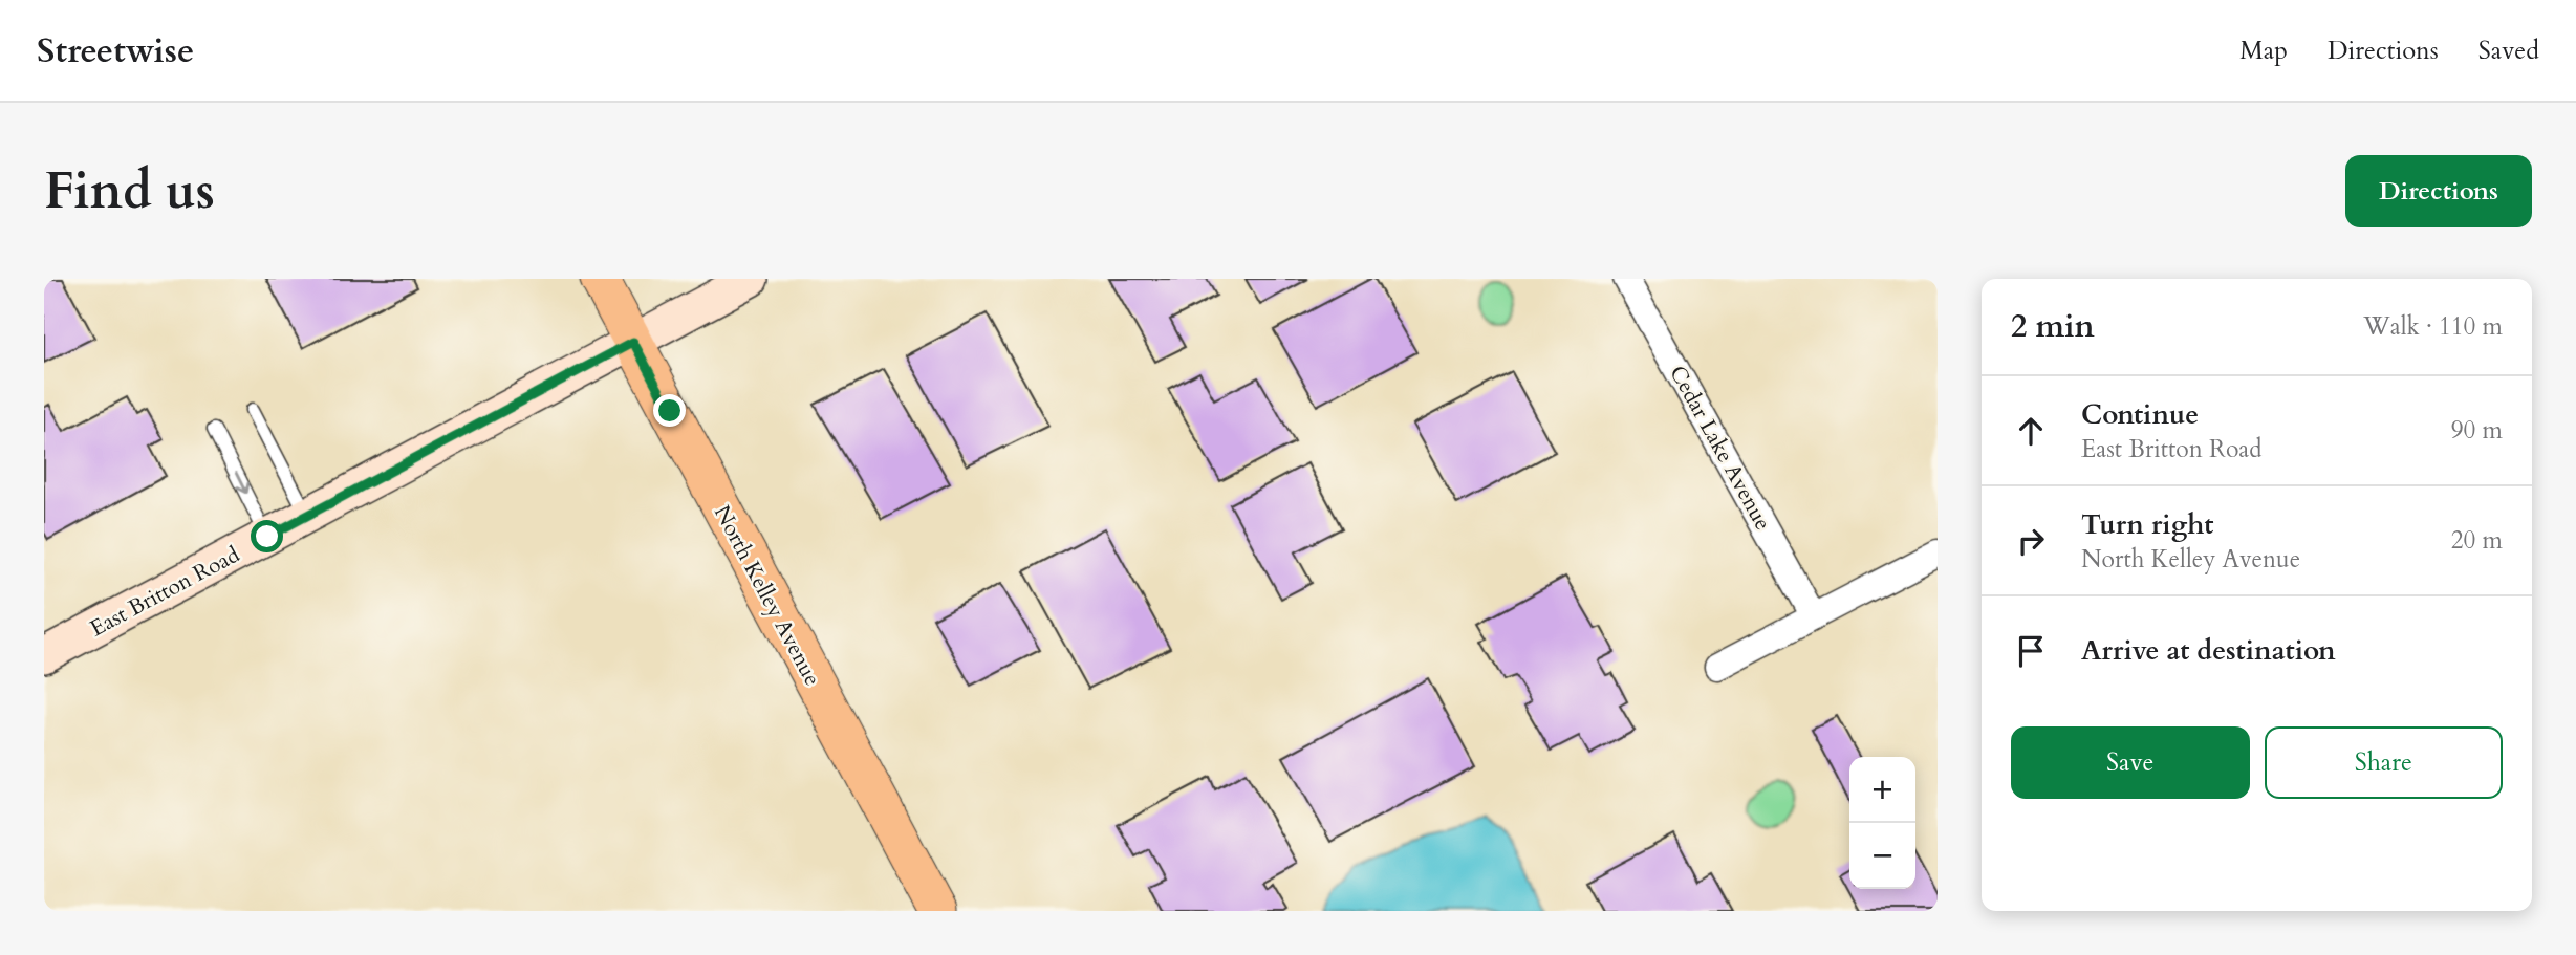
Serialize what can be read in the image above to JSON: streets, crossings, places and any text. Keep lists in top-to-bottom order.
{
  "streets": {
    "main road": ["East Britton Road", "North Kelley Avenue"],
    "street": ["Cedar Lake Avenue"]
  },
  "crossings": [
    ["East Britton Road", "North Kelley Avenue"]
  ],
  "page": {
    "header": "Streetwise",
    "nav": ["Map", "Directions", "Saved"],
    "buttons": [
      "Directions",
      ["Save", "Share"]
    ],
    "title": "Find us",
    "heading": ["2 min", "Walk · 110 m"],
    "list": [
      ["Continue", "East Britton Road", "90 m"],
      ["Turn right", "North Kelley Avenue", "20 m"],
      "Arrive at destination"
    ],
    "map_buttons": ["+", "−"]
  }
}
